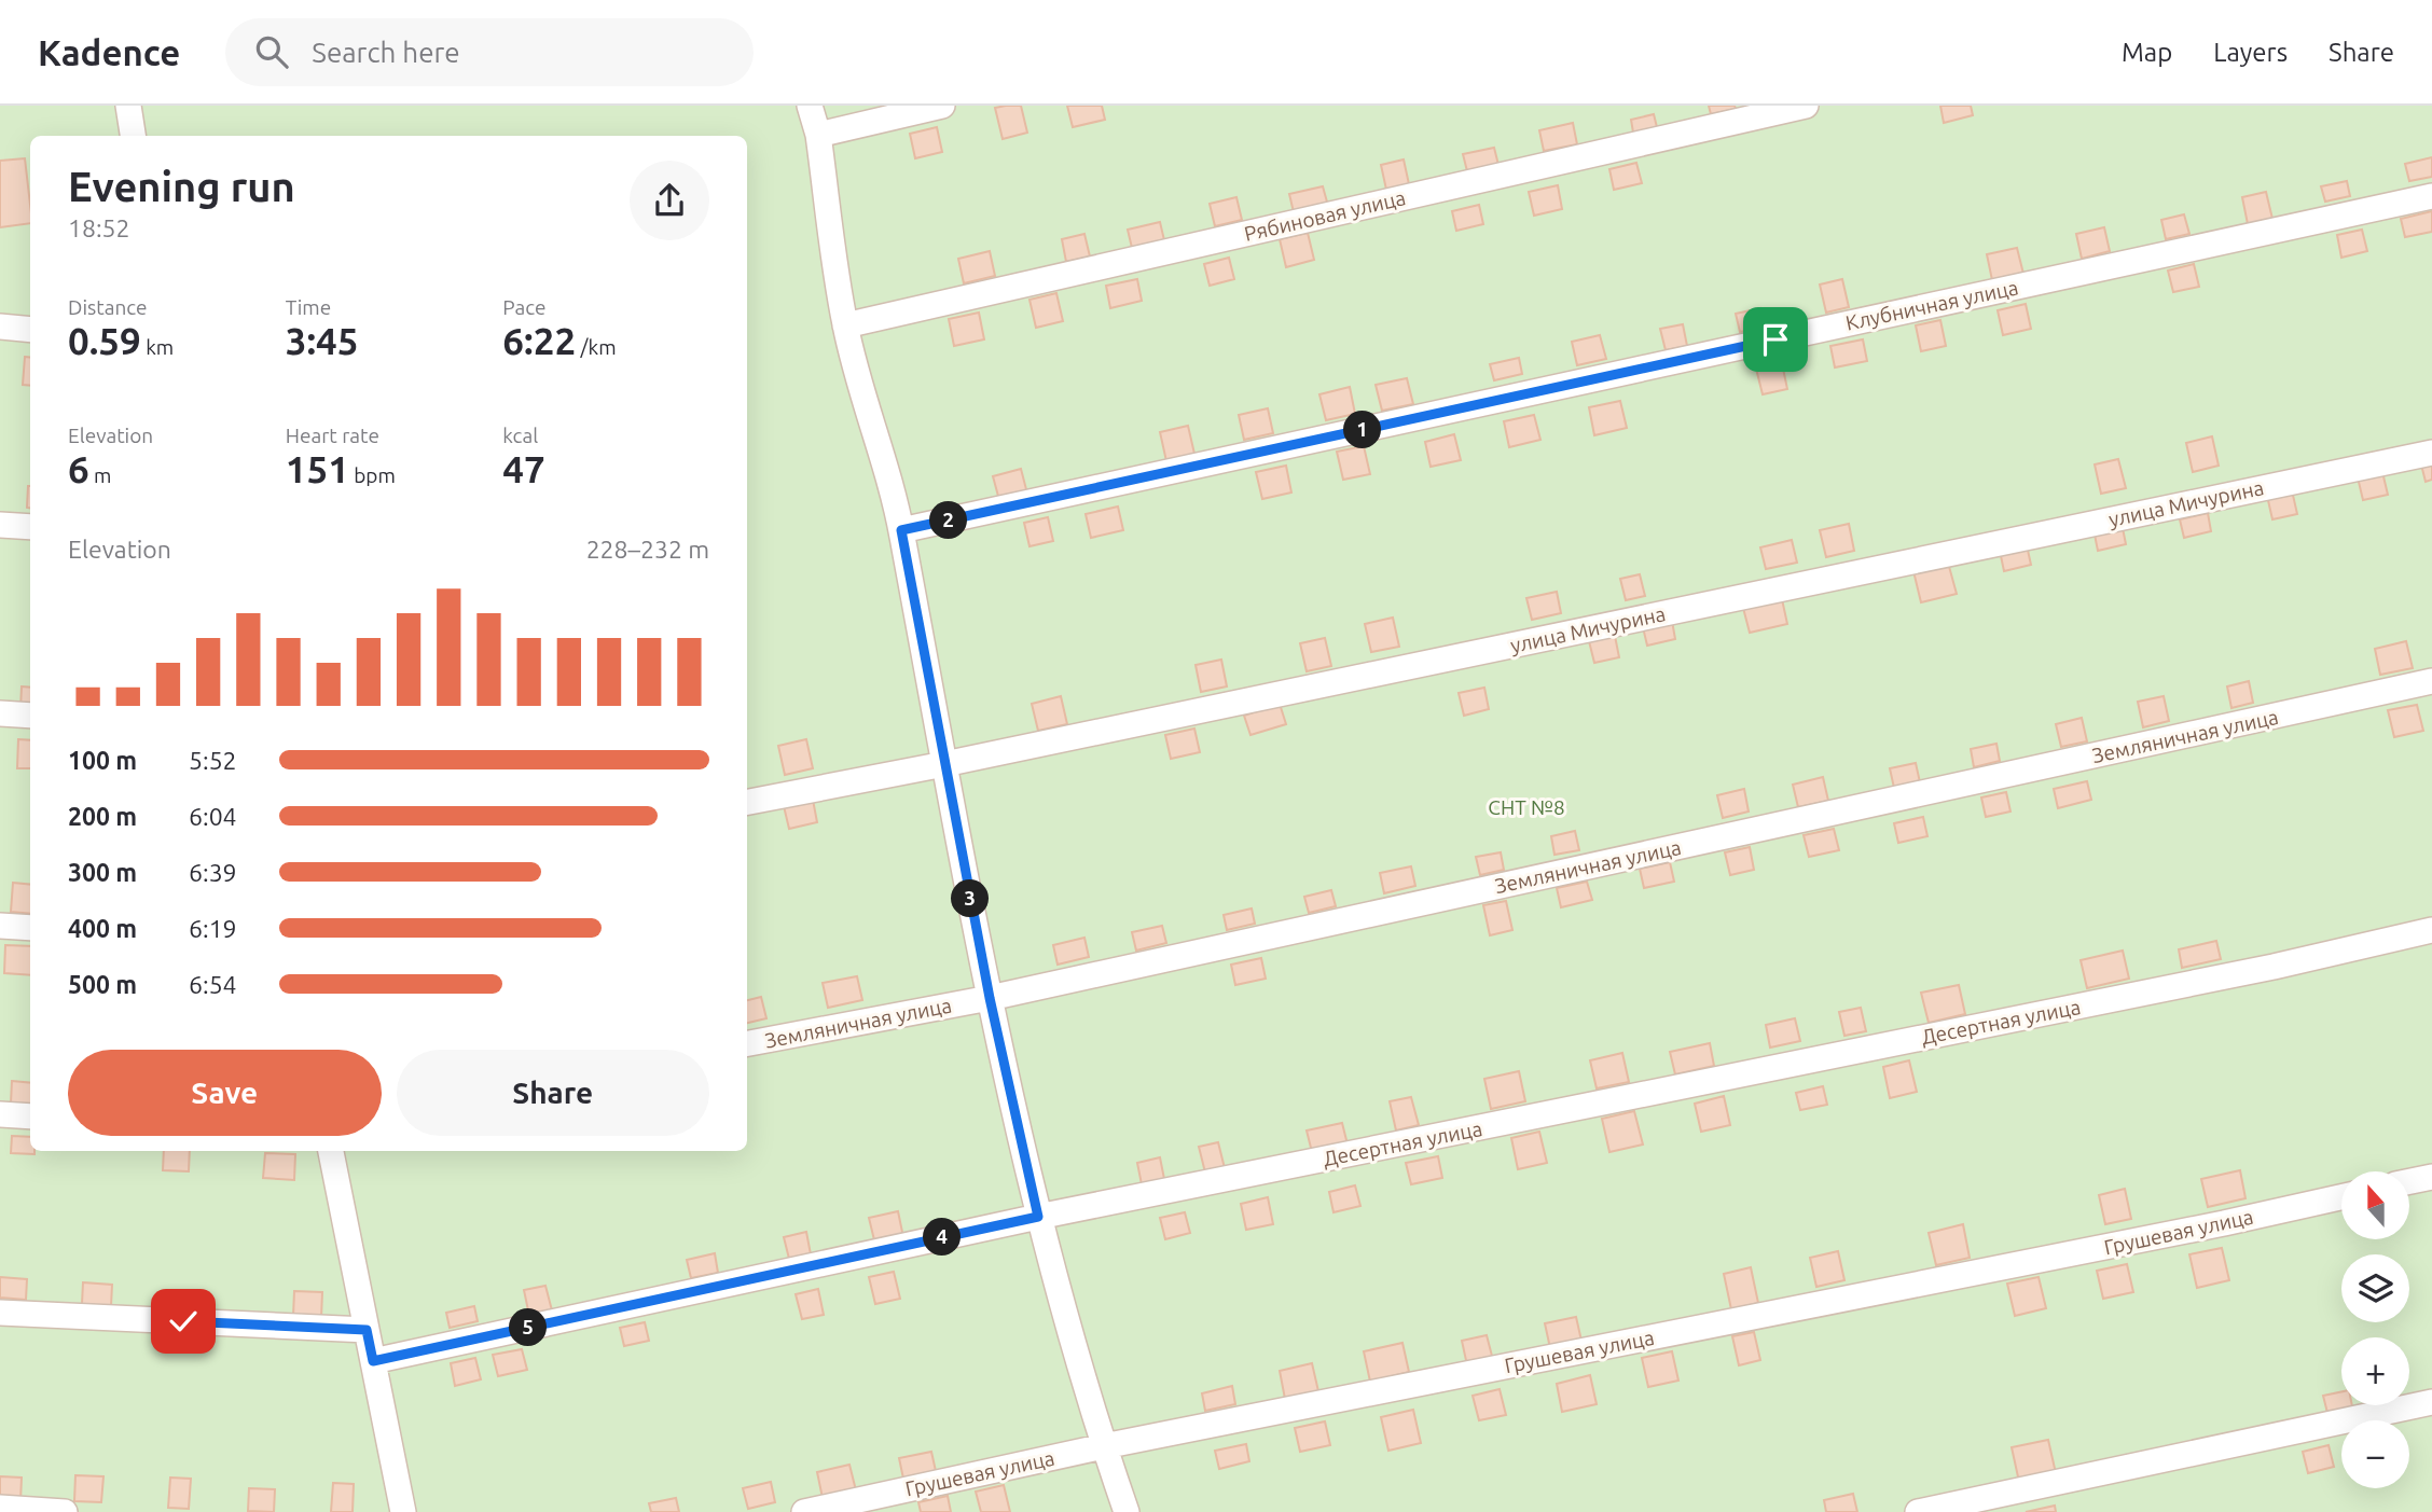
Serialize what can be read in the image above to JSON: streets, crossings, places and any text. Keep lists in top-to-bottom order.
{
  "streets": {
    "street": [
      "Рябиновая улица",
      "Клубничная улица",
      "улица Мичурина",
      "Земляничная улица",
      "Десертная улица",
      "Грушевая улица"
    ]
  },
  "parks": ["СНТ №8"],
  "north": "top",
  "page": {
    "header": "Kadence",
    "search": "Search here",
    "nav": ["Map", "Layers", "Share"],
    "heading": ["Evening run", "18:52"],
    "stats": [
      ["Distance", "0.59 km"],
      ["Time", "3:45"],
      ["Pace", "6:22 /km"],
      ["Elevation", "6 m"],
      ["Heart rate", "151 bpm"],
      ["kcal", "47"]
    ],
    "pins": [
      "1",
      "2",
      "3",
      "4",
      "5"
    ],
    "chart": ["Elevation", "228–232 m"],
    "list": [
      {
        "name": "100 m",
        "note": "5:52"
      },
      {
        "name": "200 m",
        "note": "6:04"
      },
      {
        "name": "300 m",
        "note": "6:39"
      },
      {
        "name": "400 m",
        "note": "6:19"
      },
      {
        "name": "500 m",
        "note": "6:54"
      }
    ],
    "buttons": ["Save", "Share"],
    "map_buttons": ["+", "−"]
  }
}
